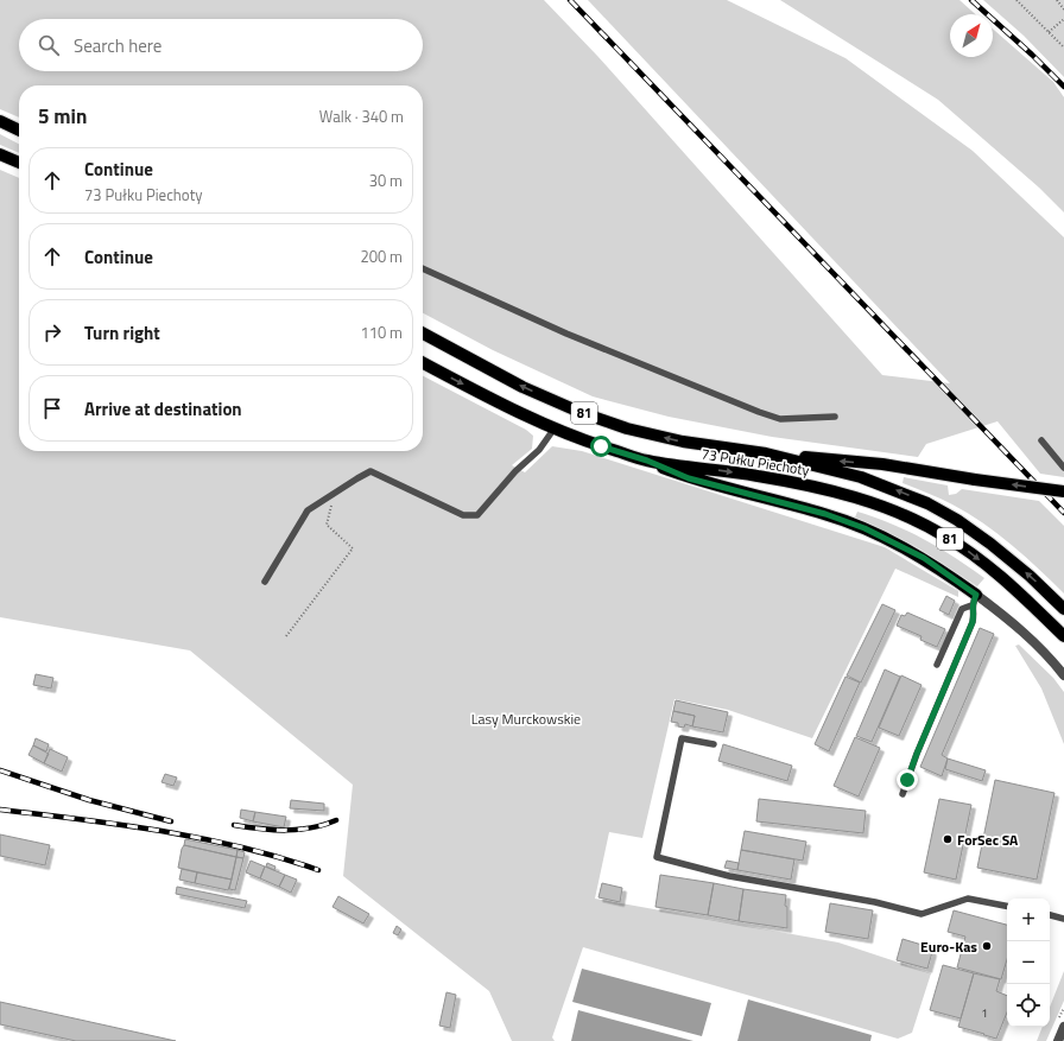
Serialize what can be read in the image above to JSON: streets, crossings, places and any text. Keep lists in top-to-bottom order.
{
  "streets": {
    "main road": ["81", "73 Pułku Piechoty"]
  },
  "parks": ["Lasy Murckowskie"],
  "places": ["ForSec SA", "Euro-Kas"],
  "house_numbers": ["1"],
  "north": "top right",
  "page": {
    "search": "Search here",
    "heading": ["5 min", "Walk · 340 m"],
    "list": [
      ["Continue", "73 Pułku Piechoty", "30 m"],
      ["Continue", "200 m"],
      ["Turn right", "110 m"],
      "Arrive at destination"
    ],
    "map_buttons": ["+", "−"]
  }
}
